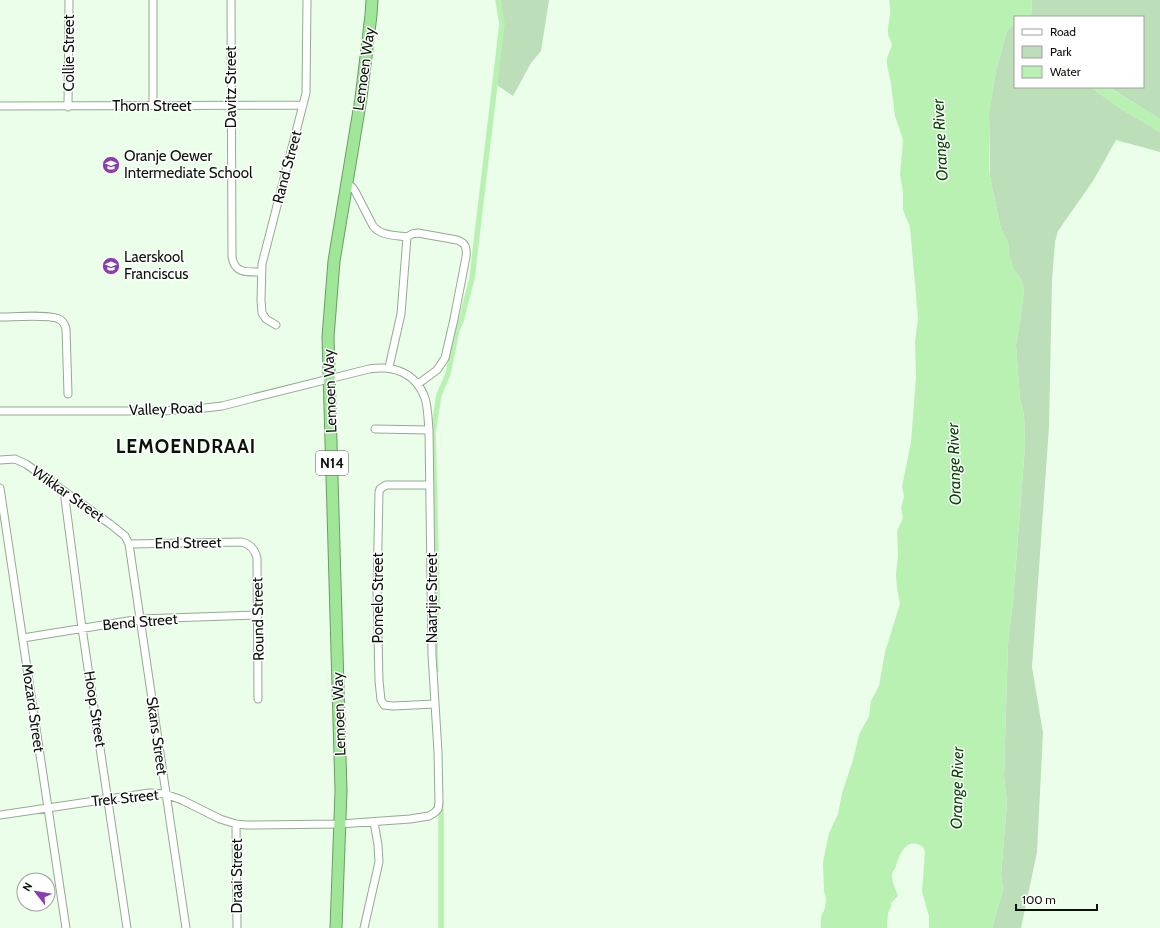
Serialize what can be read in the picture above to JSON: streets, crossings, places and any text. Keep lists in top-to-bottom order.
{
  "streets": {
    "highway": ["Lemoen Way", "N14"],
    "street": [
      "Collie Street",
      "Davitz Street",
      "Thorn Street",
      "Rand Street",
      "Valley Road",
      "Wikkar Street",
      "End Street",
      "Pomelo Street",
      "Naartjie Street",
      "Round Street",
      "Bend Street",
      "Mozard Street",
      "Hoop Street",
      "Skans Street",
      "Trek Street",
      "Draai Street"
    ]
  },
  "crossings": [
    ["Collie Street", "Thorn Street"],
    ["Lemoen Way", "Valley Road"],
    ["Lemoen Way", "Trek Street"],
    ["Davitz Street", "Thorn Street"],
    ["Davitz Street", "Rand Street"],
    ["Thorn Street", "Rand Street"],
    ["Wikkar Street", "End Street"],
    ["Wikkar Street", "Hoop Street"],
    ["Wikkar Street", "Skans Street"],
    ["End Street", "Round Street"],
    ["End Street", "Skans Street"],
    ["Pomelo Street", "Naartjie Street"],
    ["Naartjie Street", "Trek Street"],
    ["Round Street", "Bend Street"],
    ["Bend Street", "Mozard Street"],
    ["Bend Street", "Hoop Street"],
    ["Bend Street", "Skans Street"],
    ["Mozard Street", "Trek Street"],
    ["Hoop Street", "Trek Street"],
    ["Skans Street", "Trek Street"],
    ["Trek Street", "Draai Street"]
  ],
  "districts": ["LEMOENDRAAI"],
  "water": ["Orange River"],
  "places": {
    "school or university": ["Oranje Oewer Intermediate School", "Laerskool Franciscus"]
  },
  "legend": ["Road", "Park", "Water"],
  "scale_bar": "100 m",
  "north": "top left"
}
